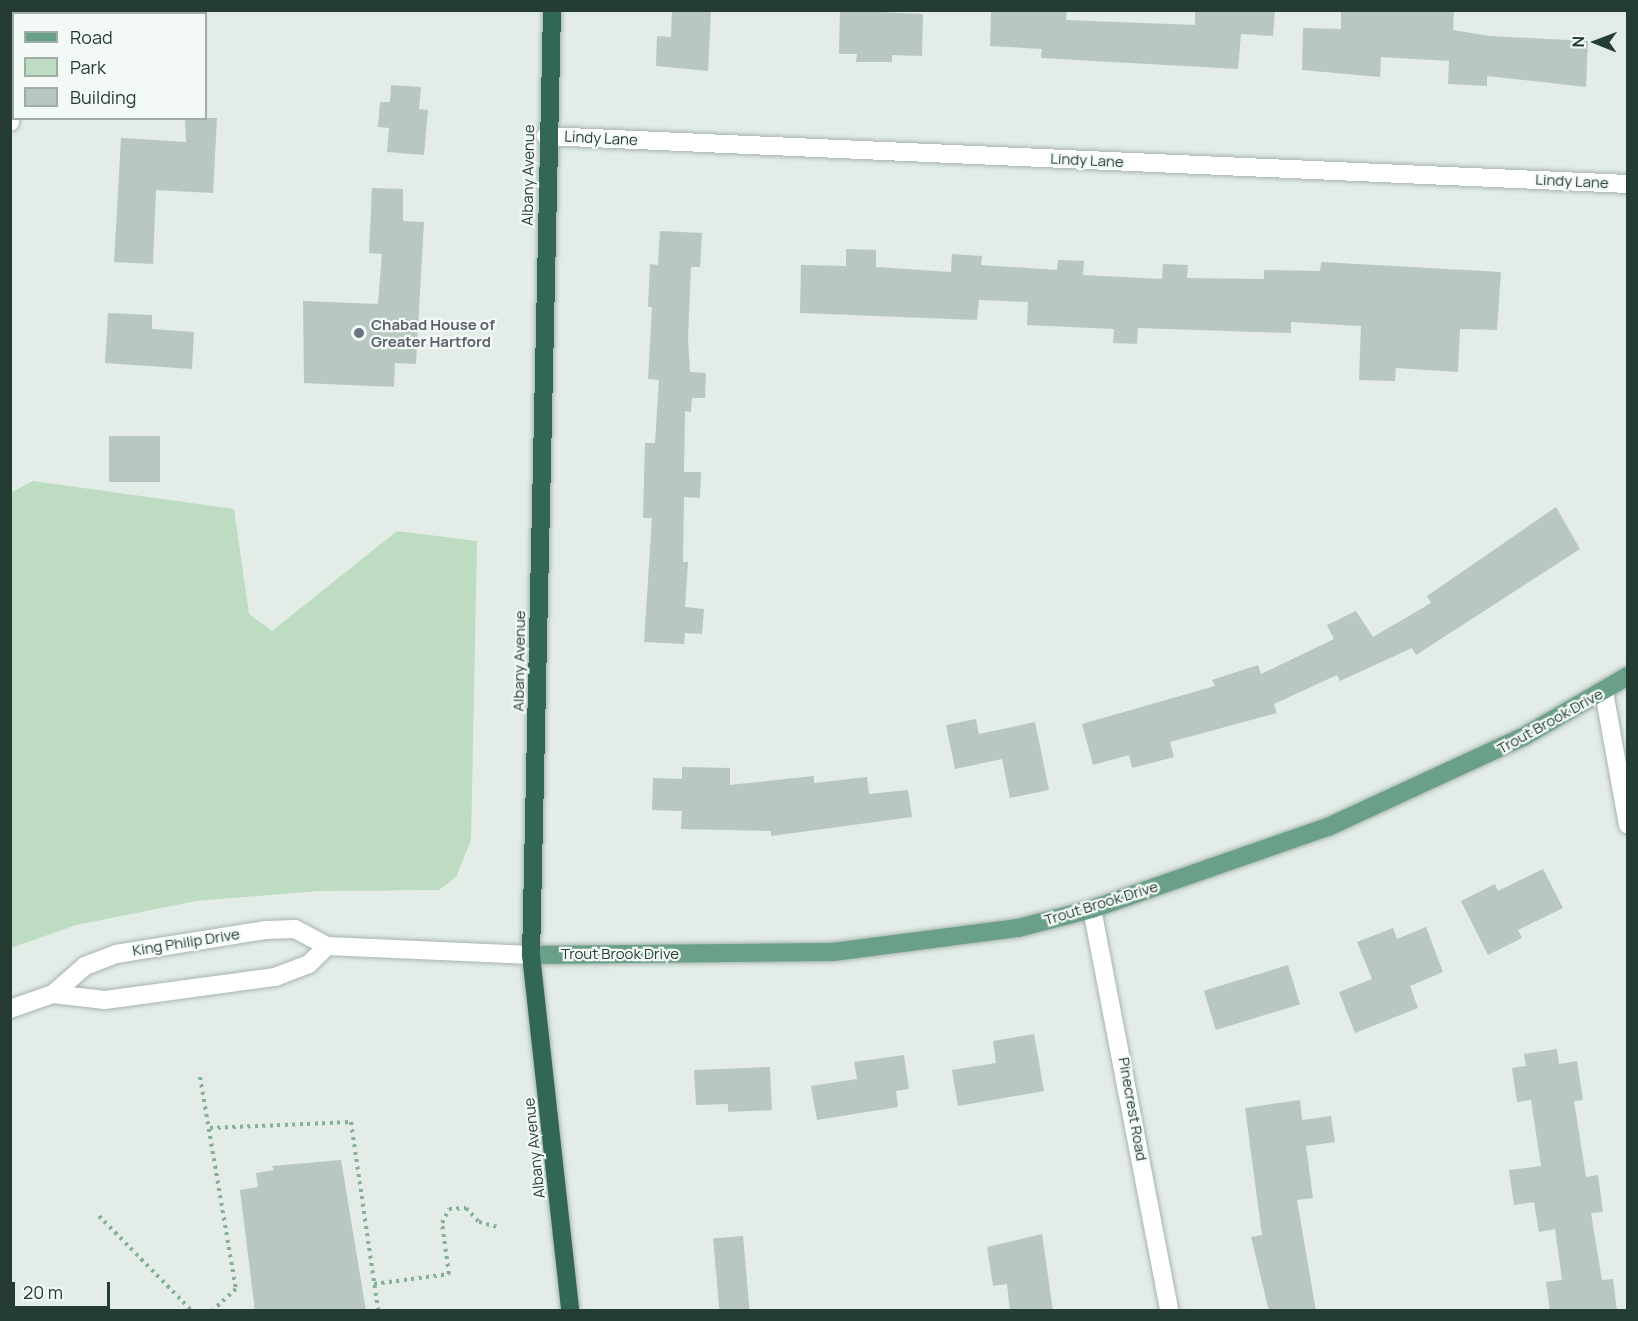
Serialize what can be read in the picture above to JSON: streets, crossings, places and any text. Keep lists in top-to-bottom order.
{
  "streets": {
    "highway": ["Albany Avenue"],
    "main road": ["Trout Brook Drive"],
    "street": ["Lindy Lane", "King Philip Drive", "Pinecrest Road"]
  },
  "crossings": [
    ["Lindy Lane", "Albany Avenue"],
    ["Albany Avenue", "Trout Brook Drive"],
    ["Albany Avenue", "King Philip Drive"],
    ["Trout Brook Drive", "King Philip Drive"],
    ["Trout Brook Drive", "Pinecrest Road"]
  ],
  "places": ["Chabad House of Greater Hartford"],
  "legend": ["Road", "Park", "Building"],
  "scale_bar": "20 m",
  "north": "left"
}
